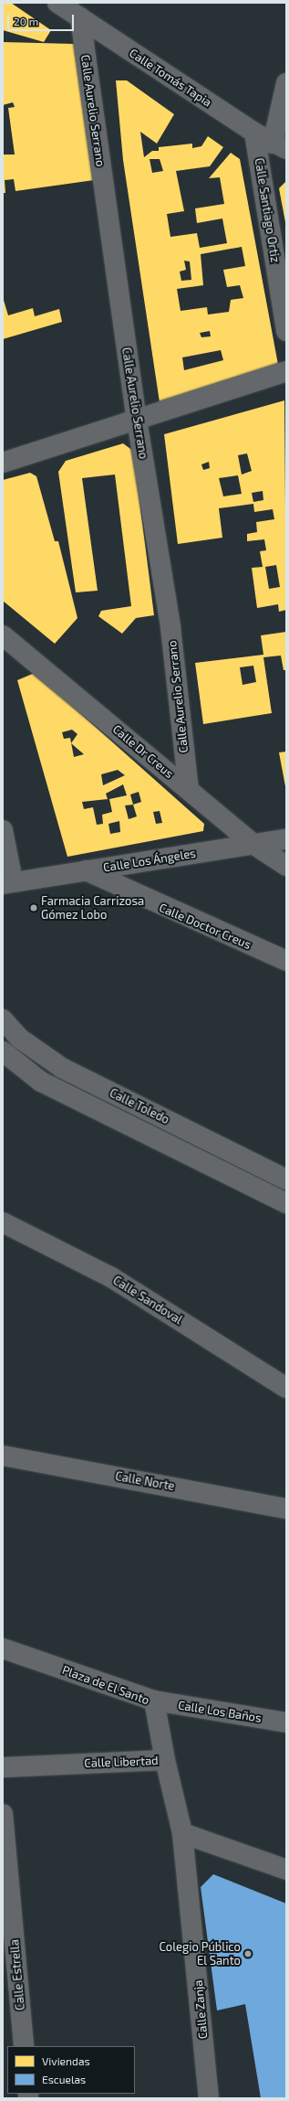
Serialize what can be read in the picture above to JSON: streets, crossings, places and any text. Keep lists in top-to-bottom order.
{
  "streets": {
    "street": [
      "Calle Tomás Tapia",
      "Calle Aurelio Serrano",
      "Calle Santiago Ortiz",
      "Calle Dr Creus",
      "Calle Los Ángeles",
      "Calle Doctor Creus",
      "Calle Toledo",
      "Calle Sandoval",
      "Calle Norte",
      "Plaza de El Santo",
      "Calle Los Baños",
      "Calle Libertad",
      "Calle Estrella",
      "Calle Zanja"
    ]
  },
  "crossings": [
    ["Calle Tomás Tapia", "Calle Aurelio Serrano"],
    ["Calle Tomás Tapia", "Calle Santiago Ortiz"],
    ["Calle Aurelio Serrano", "Calle Dr Creus"],
    ["Calle Dr Creus", "Calle Los Ángeles"],
    ["Calle Los Ángeles", "Calle Doctor Creus"],
    ["Plaza de El Santo", "Calle Los Baños"],
    ["Plaza de El Santo", "Calle Libertad"],
    ["Calle Libertad", "Calle Zanja"]
  ],
  "places": ["Farmacia Carrizosa Gómez Lobo", "Colegio Público El Santo"],
  "legend": ["Viviendas", "Escuelas"],
  "scale_bar": "20 m"
}
